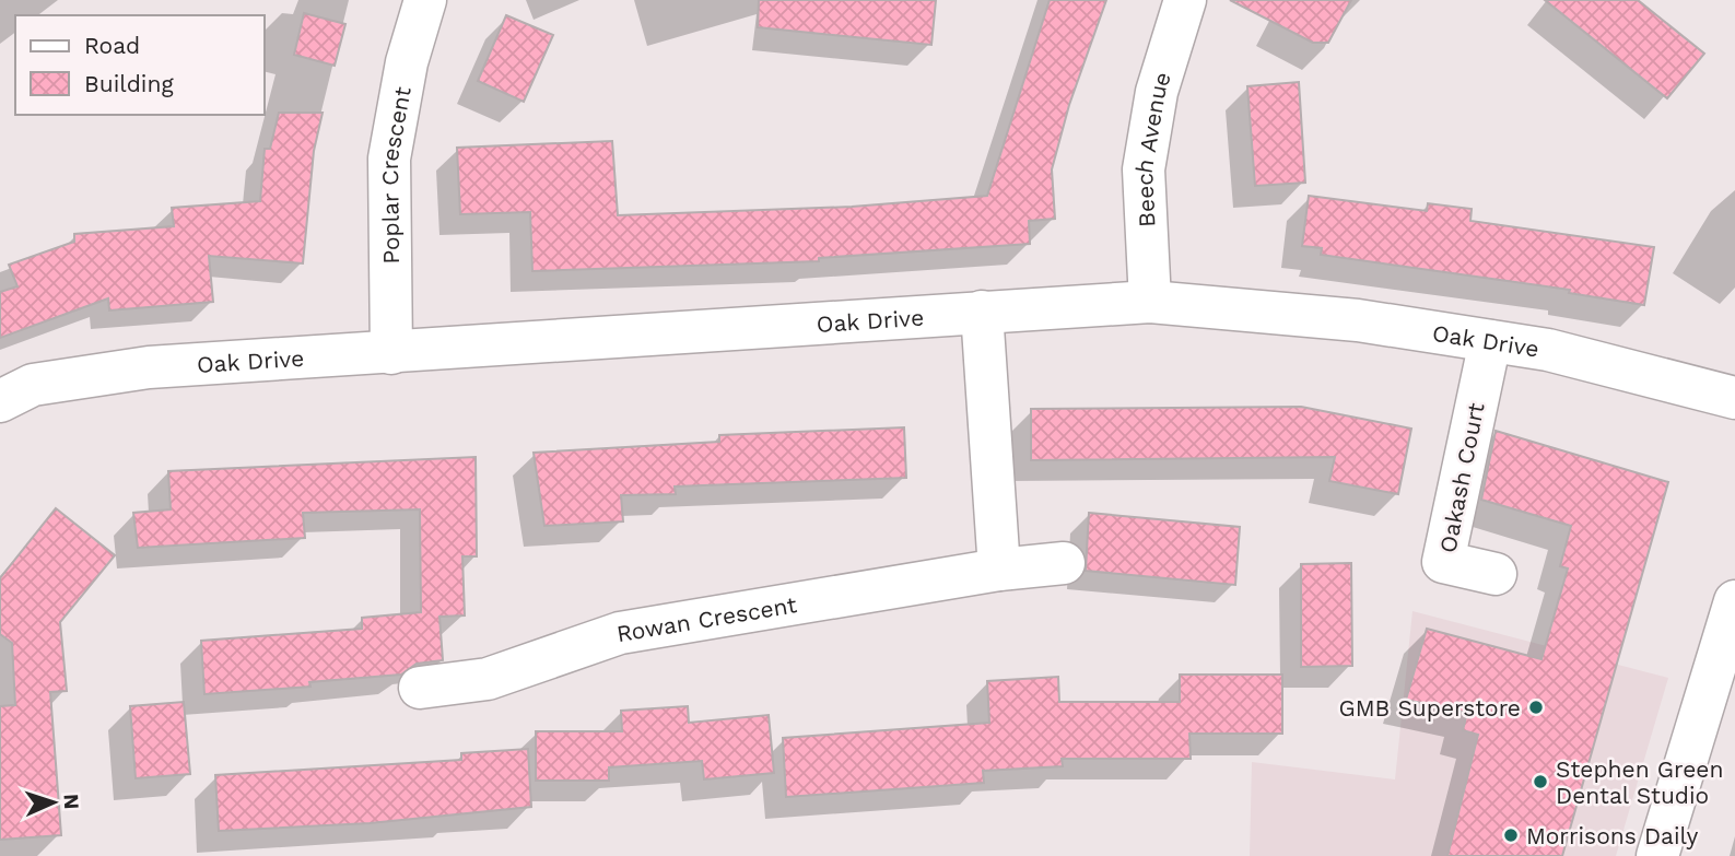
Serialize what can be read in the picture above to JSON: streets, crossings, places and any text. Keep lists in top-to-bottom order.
{
  "streets": {
    "street": [
      "Beech Avenue",
      "Poplar Crescent",
      "Oak Drive",
      "Oakash Court",
      "Rowan Crescent"
    ]
  },
  "crossings": [
    ["Beech Avenue", "Oak Drive"],
    ["Poplar Crescent", "Oak Drive"],
    ["Oak Drive", "Oakash Court"]
  ],
  "places": ["GMB Superstore", "Stephen Green Dental Studio", "Morrisons Daily"],
  "legend": ["Road", "Building"],
  "north": "right"
}
